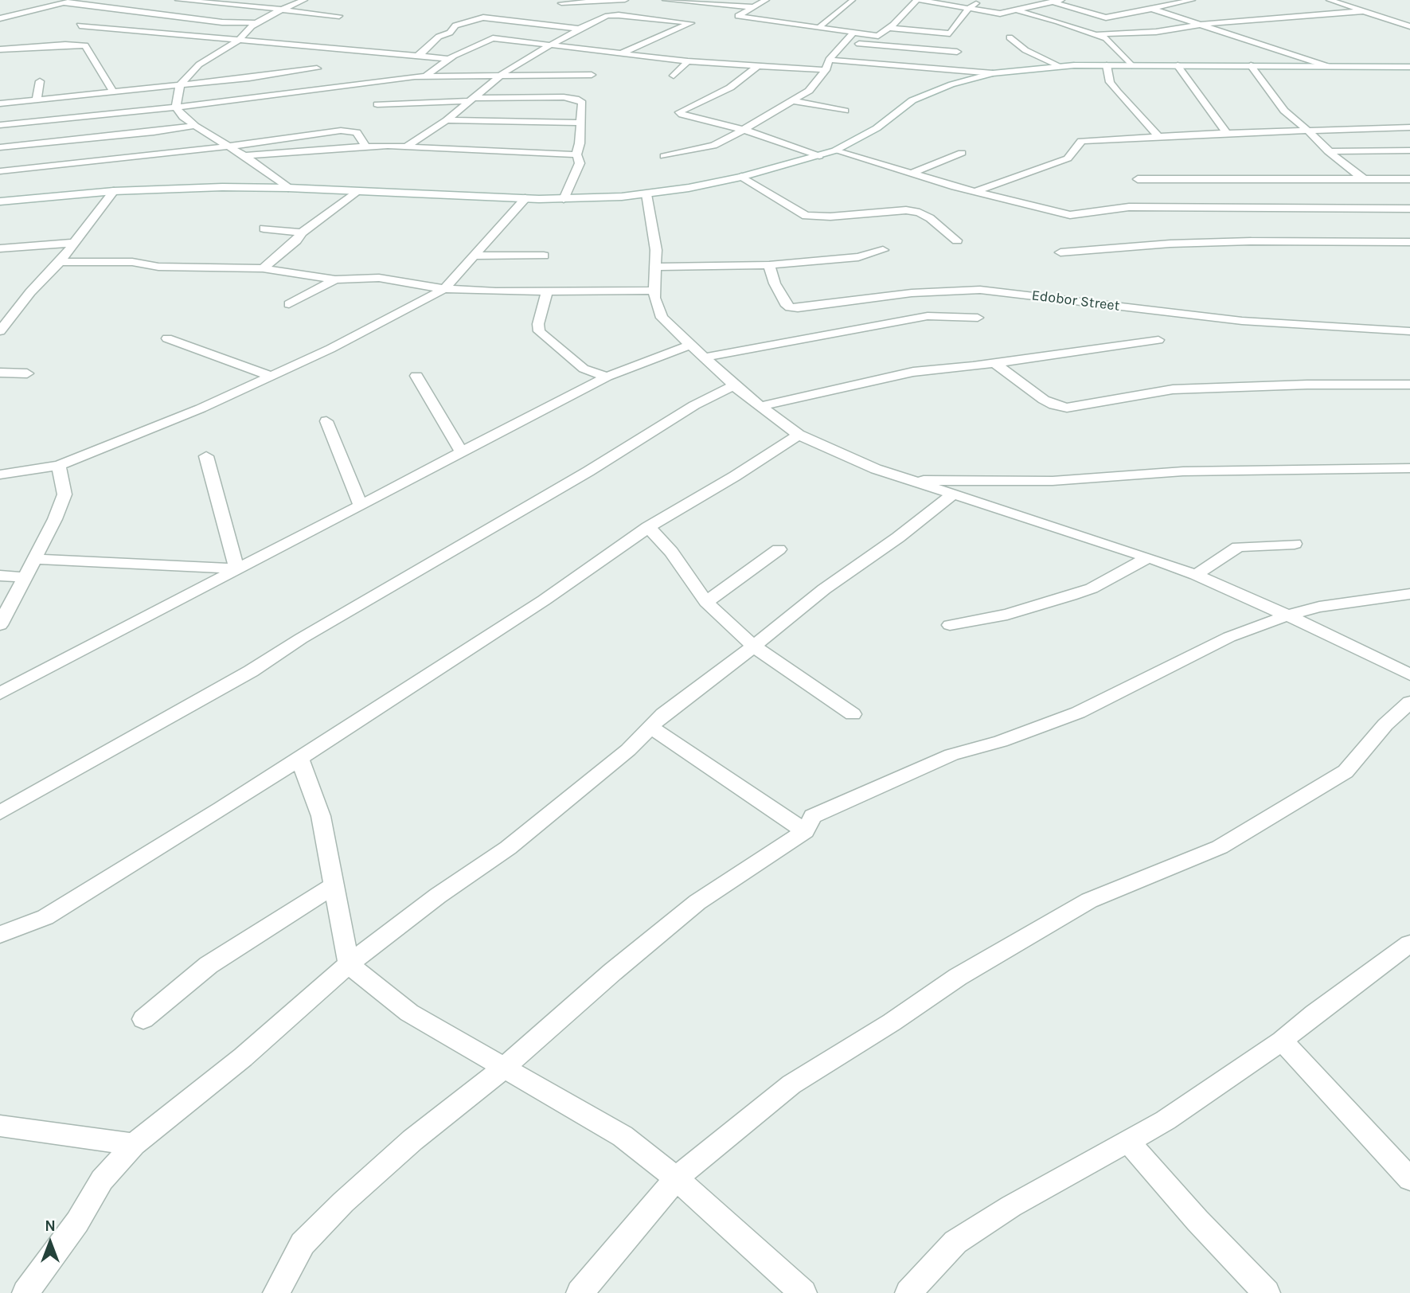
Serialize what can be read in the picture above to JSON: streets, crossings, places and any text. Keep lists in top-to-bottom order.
{
  "streets": {
    "street": ["Edobor Street"]
  },
  "north": "top"
}
